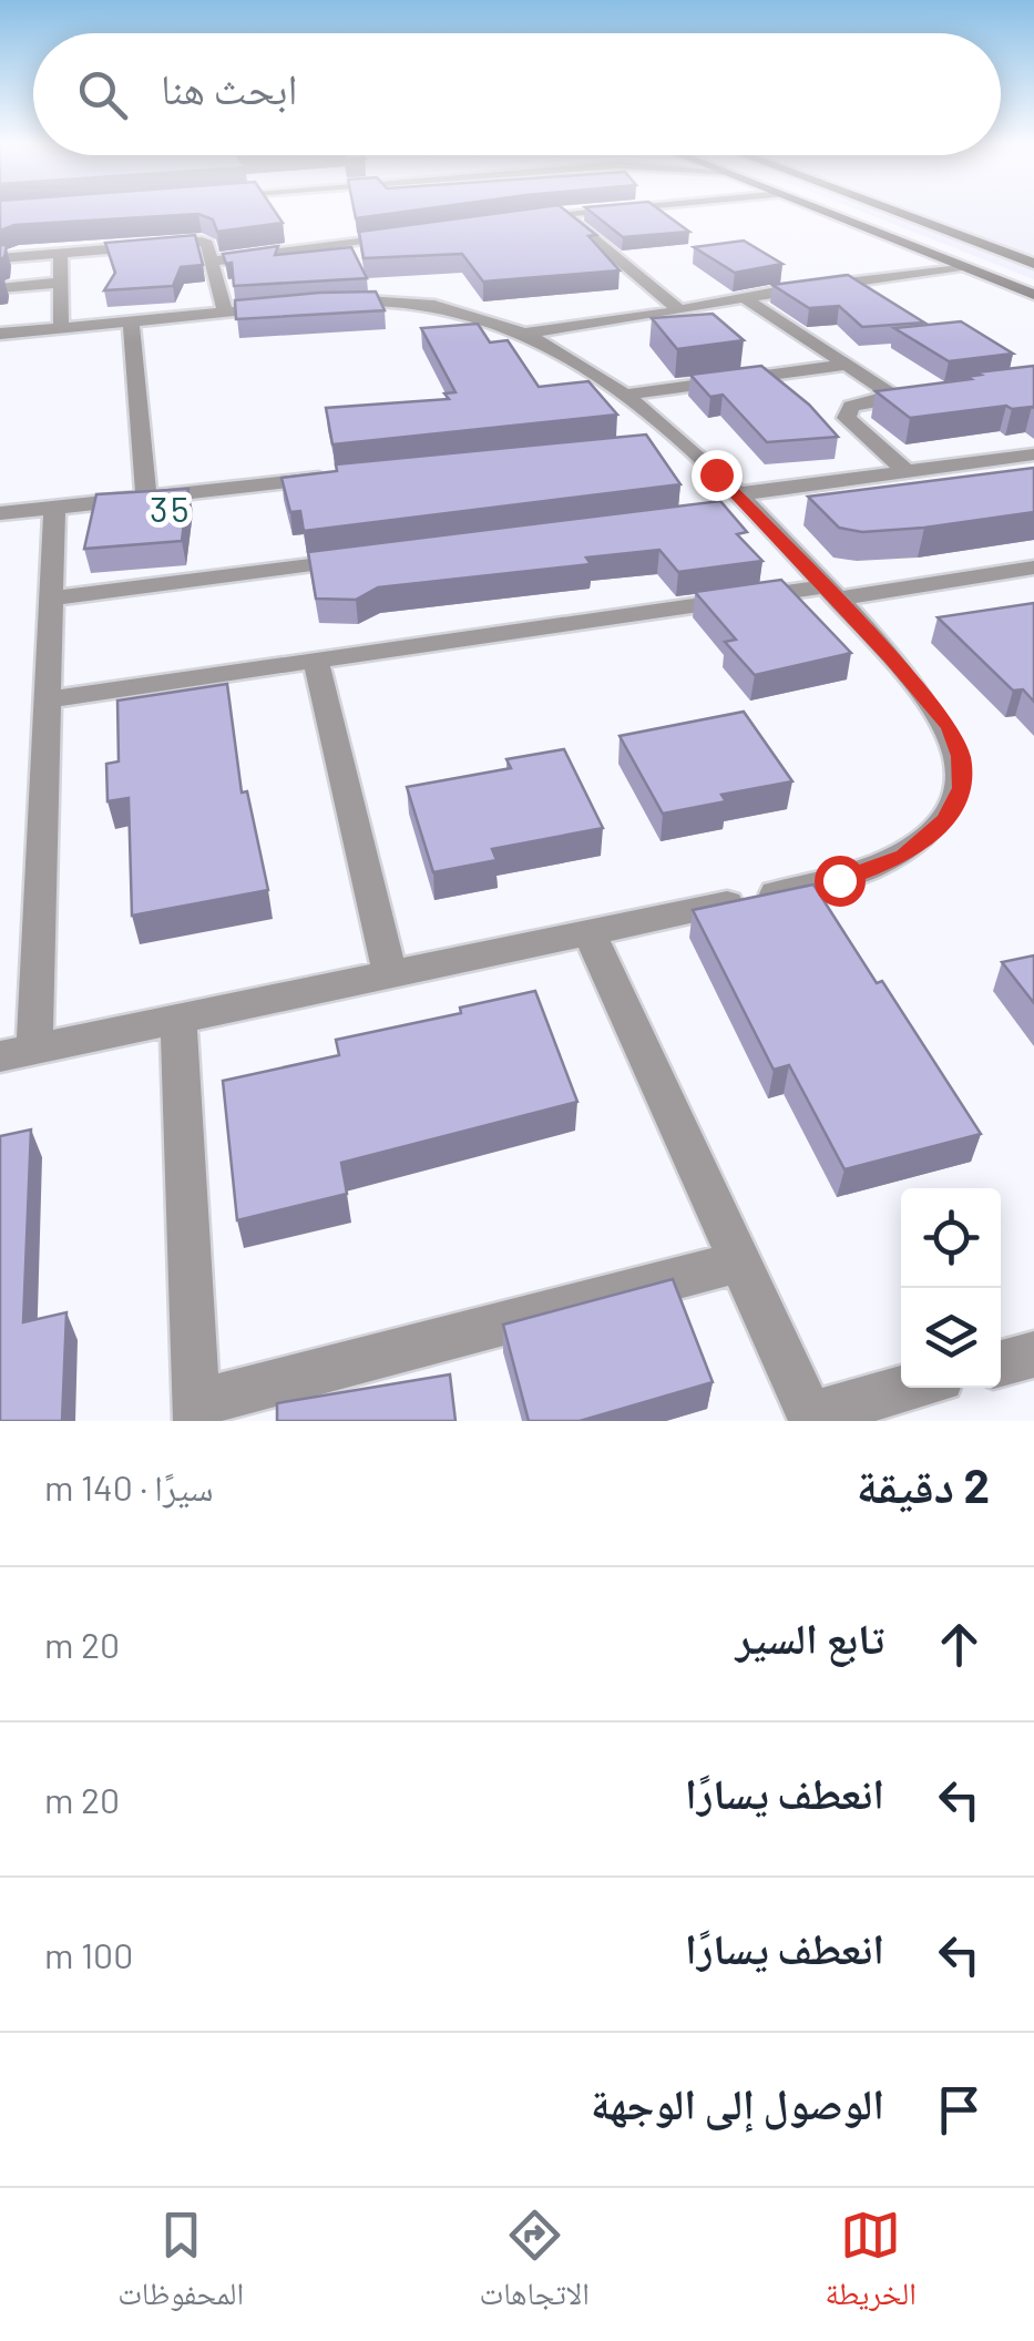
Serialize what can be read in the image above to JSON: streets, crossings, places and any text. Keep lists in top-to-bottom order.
{
  "districts": ["35"],
  "page": {
    "search": "ابحث هنا",
    "heading": ["2 دقيقة", "سيرًا · 140 m"],
    "list": [
      ["تابع السير", "20 m"],
      ["انعطف يسارًا", "20 m"],
      ["انعطف يسارًا", "100 m"],
      "الوصول إلى الوجهة"
    ],
    "nav": ["الخريطة", "الاتجاهات", "المحفوظات"]
  }
}
